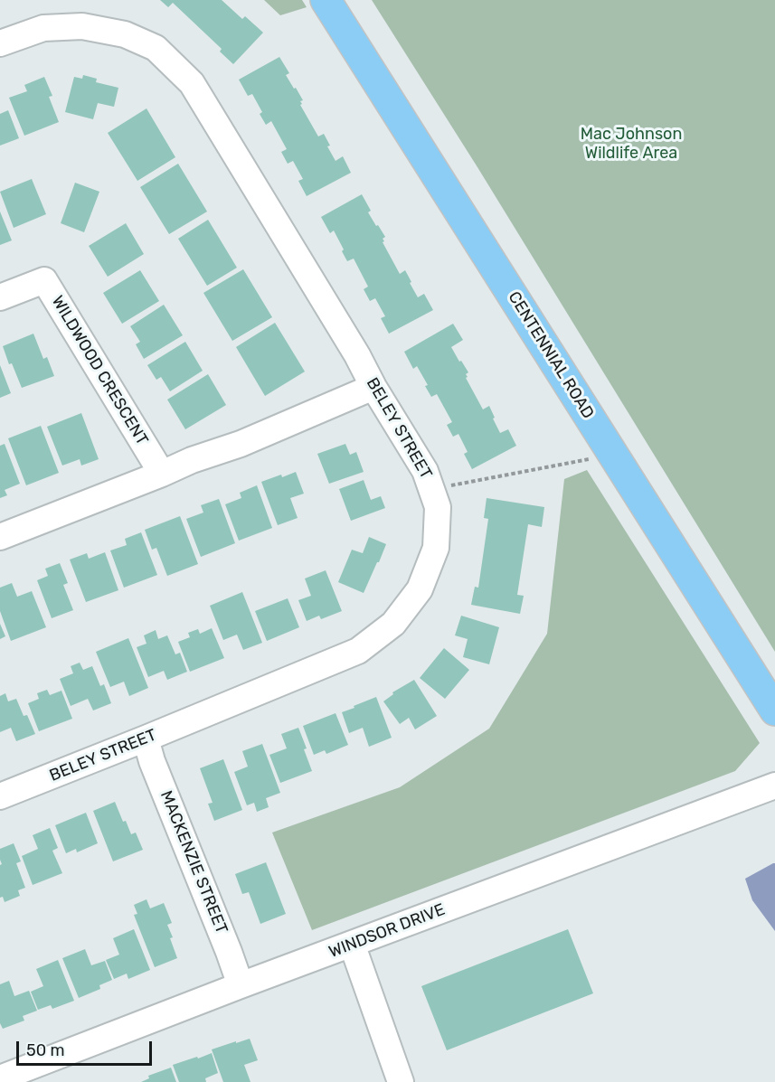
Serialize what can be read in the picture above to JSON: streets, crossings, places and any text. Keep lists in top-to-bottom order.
{
  "streets": {
    "main road": ["CENTENNIAL ROAD"],
    "street": [
      "WILDWOOD CRESCENT",
      "BELEY STREET",
      "MACKENZIE STREET",
      "WINDSOR DRIVE"
    ]
  },
  "crossings": [
    ["BELEY STREET", "MACKENZIE STREET"],
    ["MACKENZIE STREET", "WINDSOR DRIVE"]
  ],
  "parks": ["Mac Johnson Wildlife Area"],
  "scale_bar": "50 m"
}
